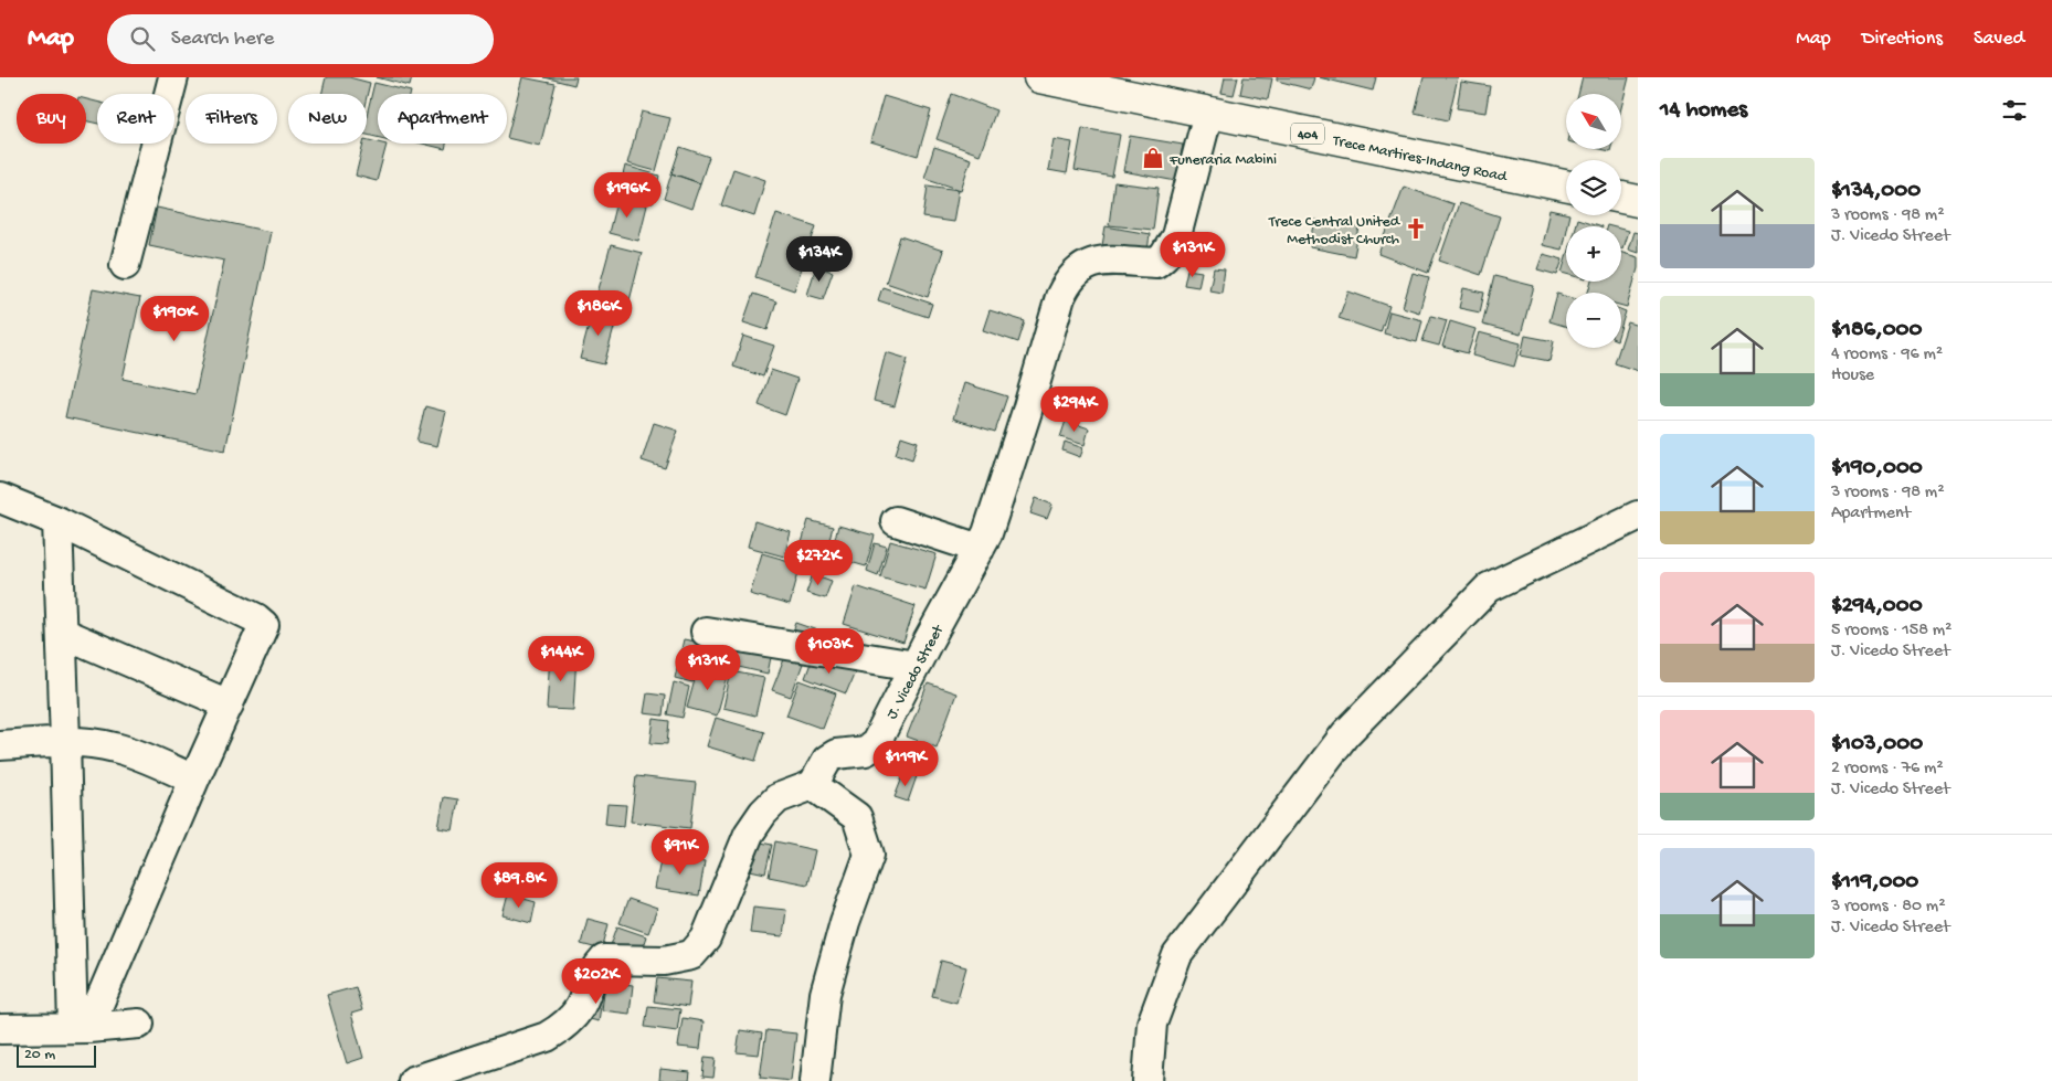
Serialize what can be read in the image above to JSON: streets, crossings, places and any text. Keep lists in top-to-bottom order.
{
  "streets": {
    "main road": ["404", "Trece Martires-Indang Road"],
    "street": ["J. Vicedo Street"]
  },
  "crossings": [
    ["Trece Martires-Indang Road", "J. Vicedo Street"]
  ],
  "places": {
    "shop": ["Funeraria Mabini"],
    "church": ["Trece Central United Methodist Church"]
  },
  "scale_bar": "20 m",
  "north": "top left",
  "page": {
    "header": "Map",
    "search": "Search here",
    "nav": ["Map", "Directions", "Saved"],
    "heading": "14 homes",
    "map_buttons": ["+", "−"],
    "chip": [
      "Buy",
      "Rent",
      "Filters",
      "New",
      "Apartment"
    ],
    "list": [
      {
        "name": "$134,000",
        "note": "3 rooms · 98 m² · J. Vicedo Street"
      },
      {
        "name": "$186,000",
        "note": "4 rooms · 96 m² · House"
      },
      {
        "name": "$190,000",
        "note": "3 rooms · 98 m² · Apartment"
      },
      {
        "name": "$294,000",
        "note": "5 rooms · 158 m² · J. Vicedo Street"
      },
      {
        "name": "$103,000",
        "note": "2 rooms · 76 m² · J. Vicedo Street"
      },
      {
        "name": "$119,000",
        "note": "3 rooms · 80 m² · J. Vicedo Street"
      }
    ],
    "price": [
      "$196K",
      "$131K",
      "$134K",
      "$186K",
      "$190K",
      "$294K",
      "$272K",
      "$103K",
      "$144K",
      "$131K",
      "$119K",
      "$91K",
      "$89.8K",
      "$202K"
    ],
    "scale": "20 m"
  }
}
